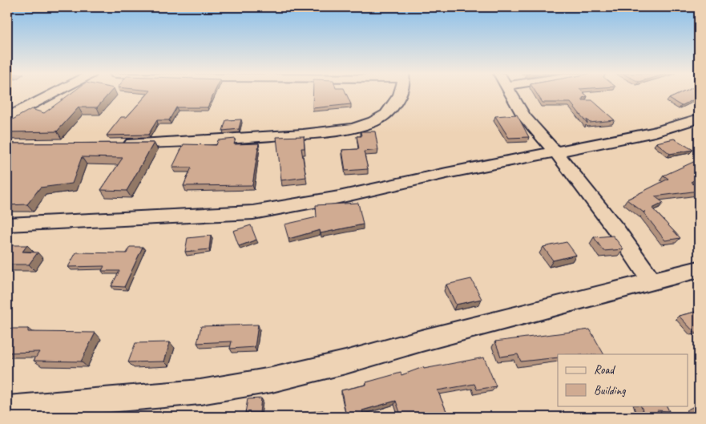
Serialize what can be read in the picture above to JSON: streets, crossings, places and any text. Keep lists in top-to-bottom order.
{
  "legend": ["Road", "Building"]
}
